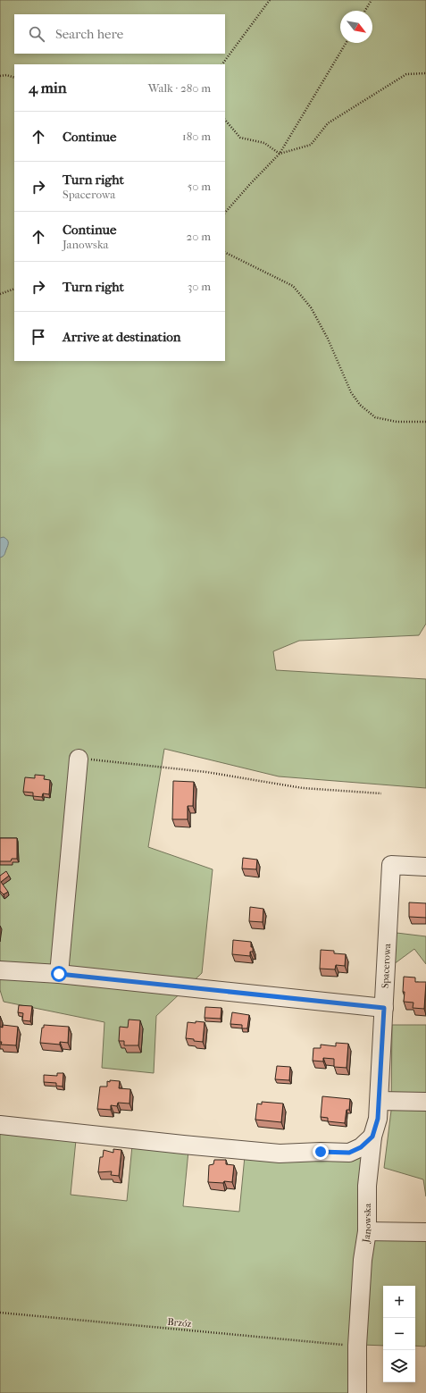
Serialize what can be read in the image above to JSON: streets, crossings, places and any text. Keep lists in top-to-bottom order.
{
  "streets": {
    "street": ["Spacerowa", "Janowska"],
    "path": ["Brzóz"]
  },
  "crossings": [
    ["Spacerowa", "Janowska"],
    ["Janowska", "Brzóz"]
  ],
  "north": "bottom right",
  "page": {
    "search": "Search here",
    "heading": ["4 min", "Walk · 280 m"],
    "list": [
      ["Continue", "180 m"],
      ["Turn right", "Spacerowa", "50 m"],
      ["Continue", "Janowska", "20 m"],
      ["Turn right", "30 m"],
      "Arrive at destination"
    ],
    "map_buttons": ["+", "−"]
  }
}
